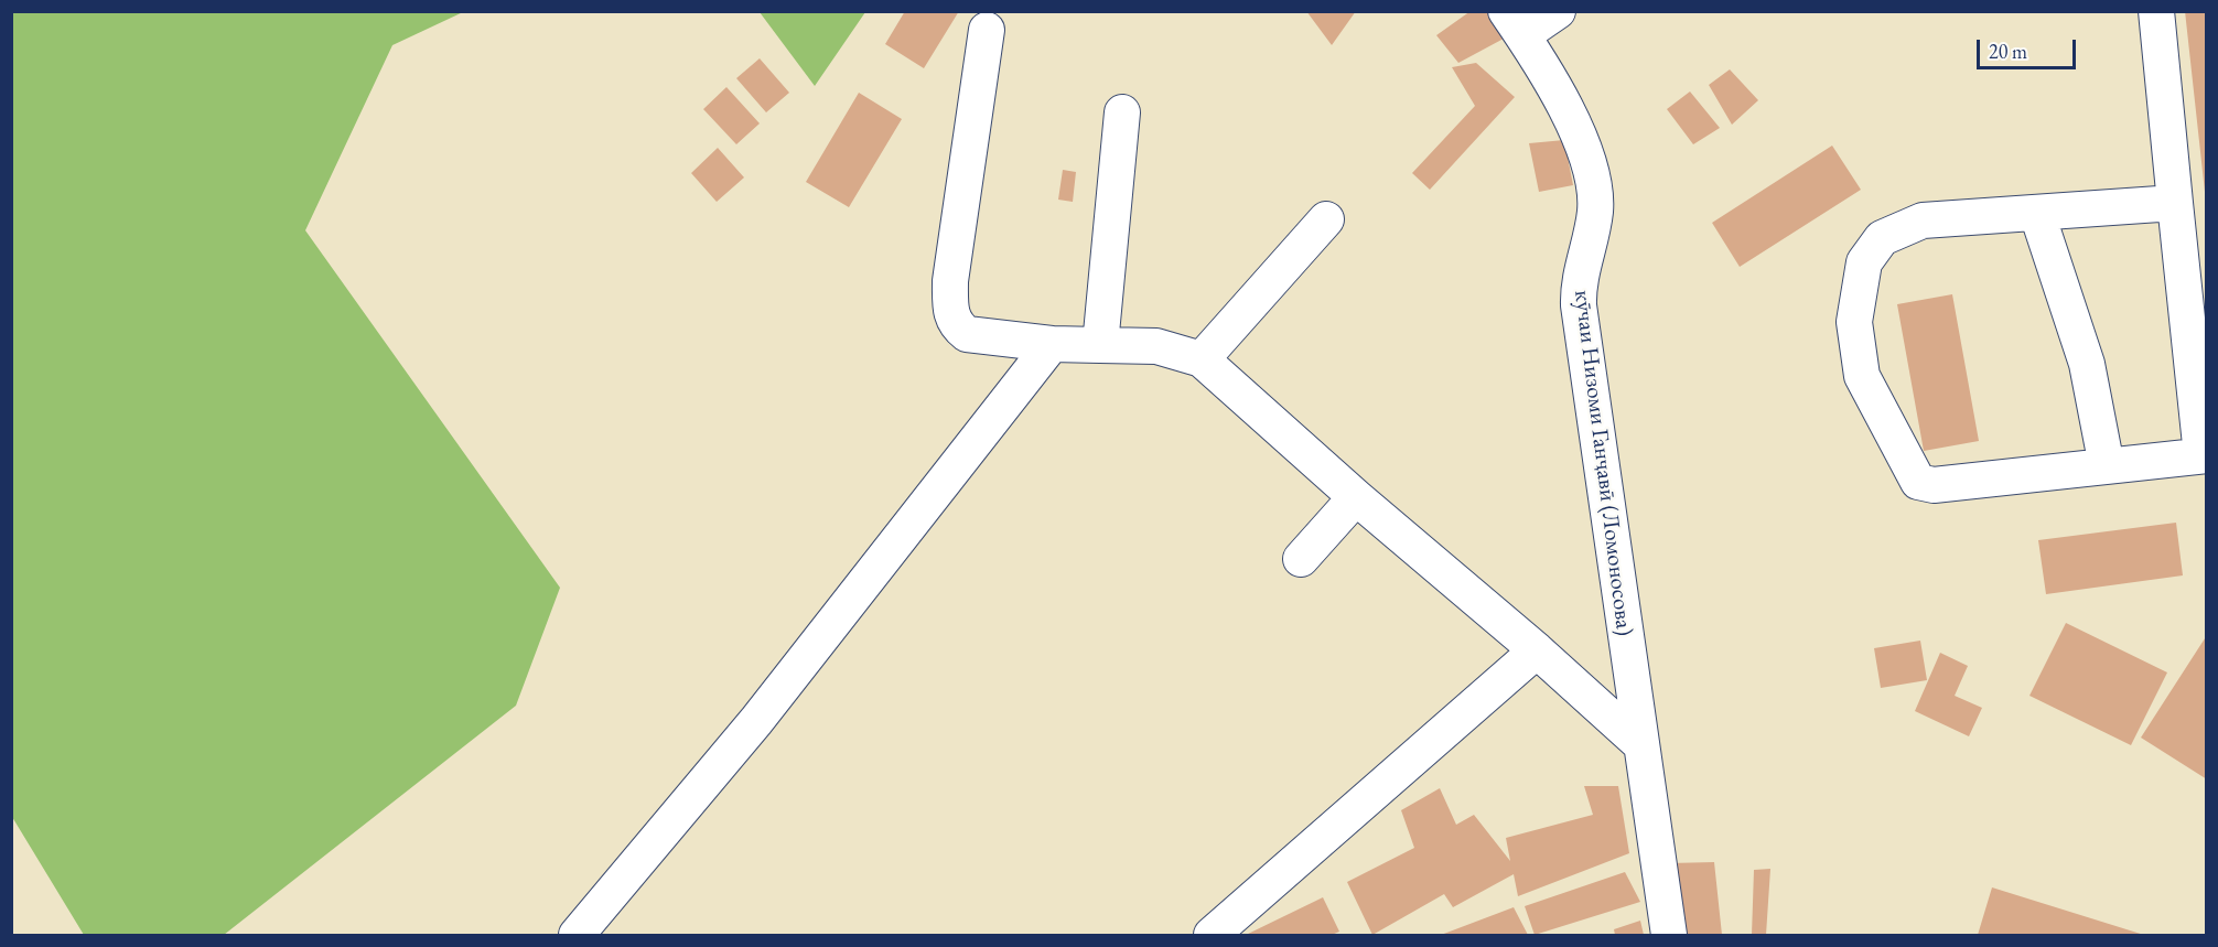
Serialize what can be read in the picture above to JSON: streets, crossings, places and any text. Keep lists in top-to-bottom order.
{
  "streets": {
    "street": ["кӯчаи Низоми Ганҷавӣ (Ломоносова)"]
  },
  "scale_bar": "20 m"
}
